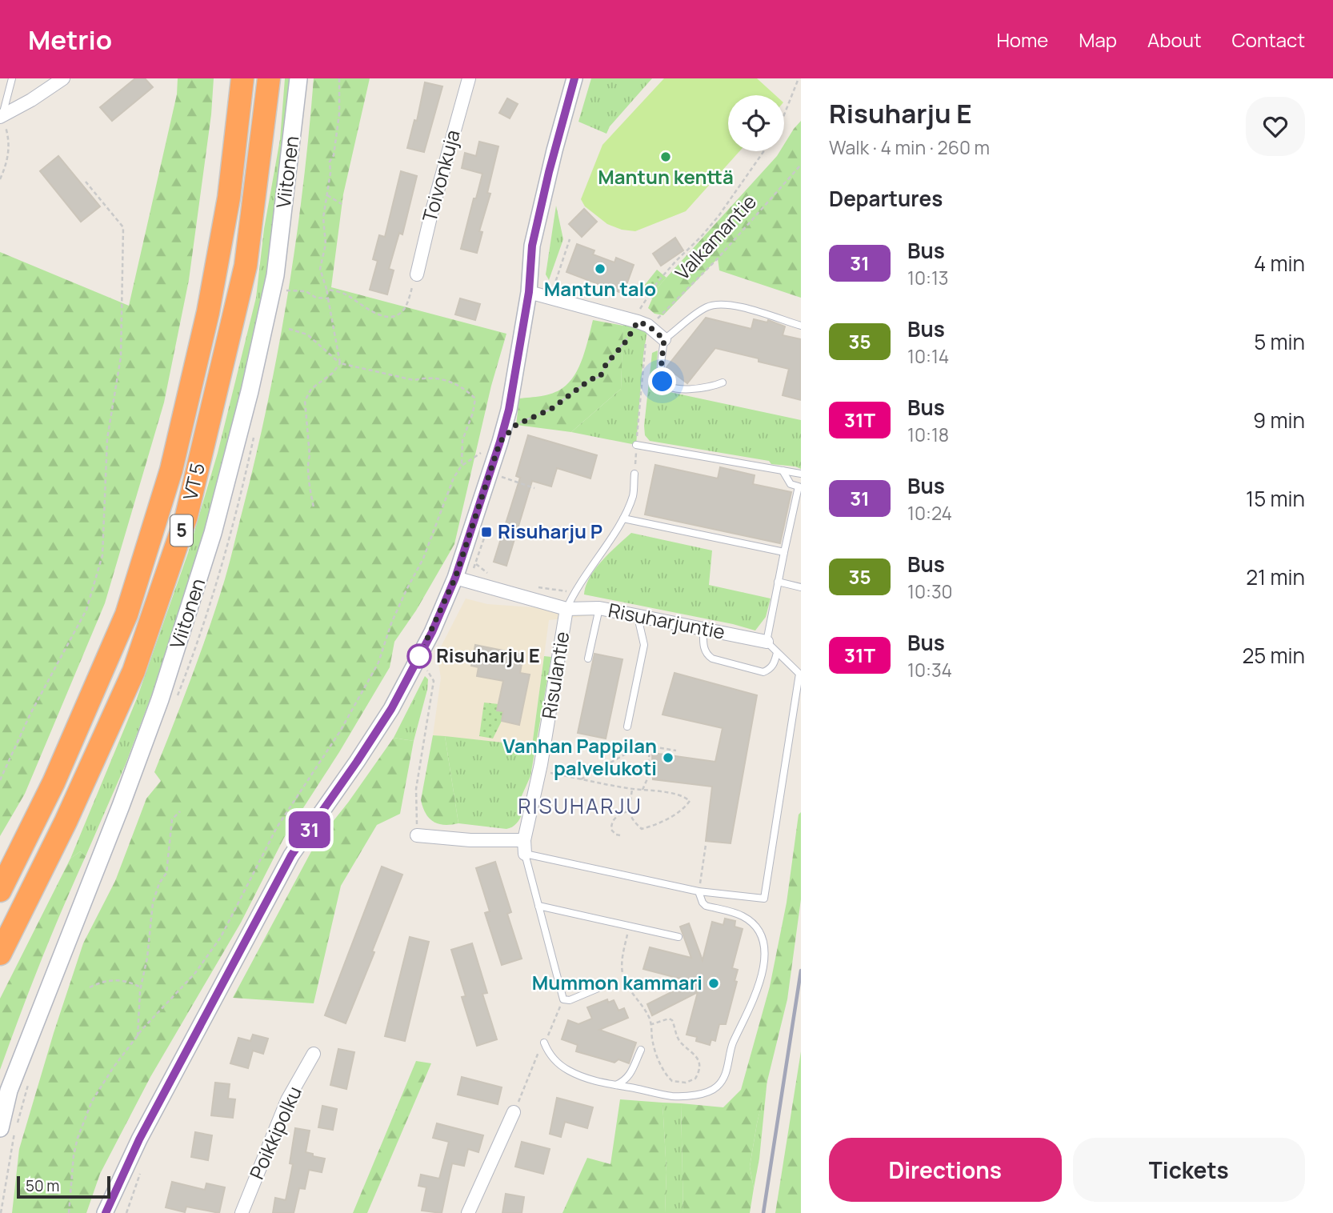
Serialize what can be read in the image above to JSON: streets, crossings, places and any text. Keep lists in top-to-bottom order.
{
  "streets": {
    "highway": ["VT 5", "5"],
    "main road": ["Viitonen"],
    "street": [
      "Toivonkuja",
      "Risuharjuntie",
      "Risulantie",
      "Poikkipolku"
    ],
    "path": ["Valkamantie"]
  },
  "crossings": [
    ["Risuharjuntie", "Risulantie"]
  ],
  "districts": ["RISUHARJU"],
  "places": {
    "other": [
      "Mantun kenttä",
      "Mantun talo",
      "Risuharju E",
      "Vanhan Pappilan palvelukoti",
      "Mummon kammari"
    ],
    "transit": ["Risuharju P"]
  },
  "lines": ["bus line 31"],
  "scale_bar": "50 m",
  "page": {
    "header": "Metrio",
    "nav": [
      "Home",
      "Map",
      "About",
      "Contact"
    ],
    "on_map": "31",
    "heading": [
      ["Risuharju E", "Walk · 4 min · 260 m"],
      "Departures"
    ],
    "list": [
      {
        "mark": "31",
        "name": "Bus",
        "note": "10:13",
        "value": "4 min"
      },
      {
        "mark": "35",
        "name": "Bus",
        "note": "10:14",
        "value": "5 min"
      },
      {
        "mark": "31T",
        "name": "Bus",
        "note": "10:18",
        "value": "9 min"
      },
      {
        "mark": "31",
        "name": "Bus",
        "note": "10:24",
        "value": "15 min"
      },
      {
        "mark": "35",
        "name": "Bus",
        "note": "10:30",
        "value": "21 min"
      },
      {
        "mark": "31T",
        "name": "Bus",
        "note": "10:34",
        "value": "25 min"
      }
    ],
    "buttons": ["Directions", "Tickets"],
    "scale": "50 m"
  }
}
